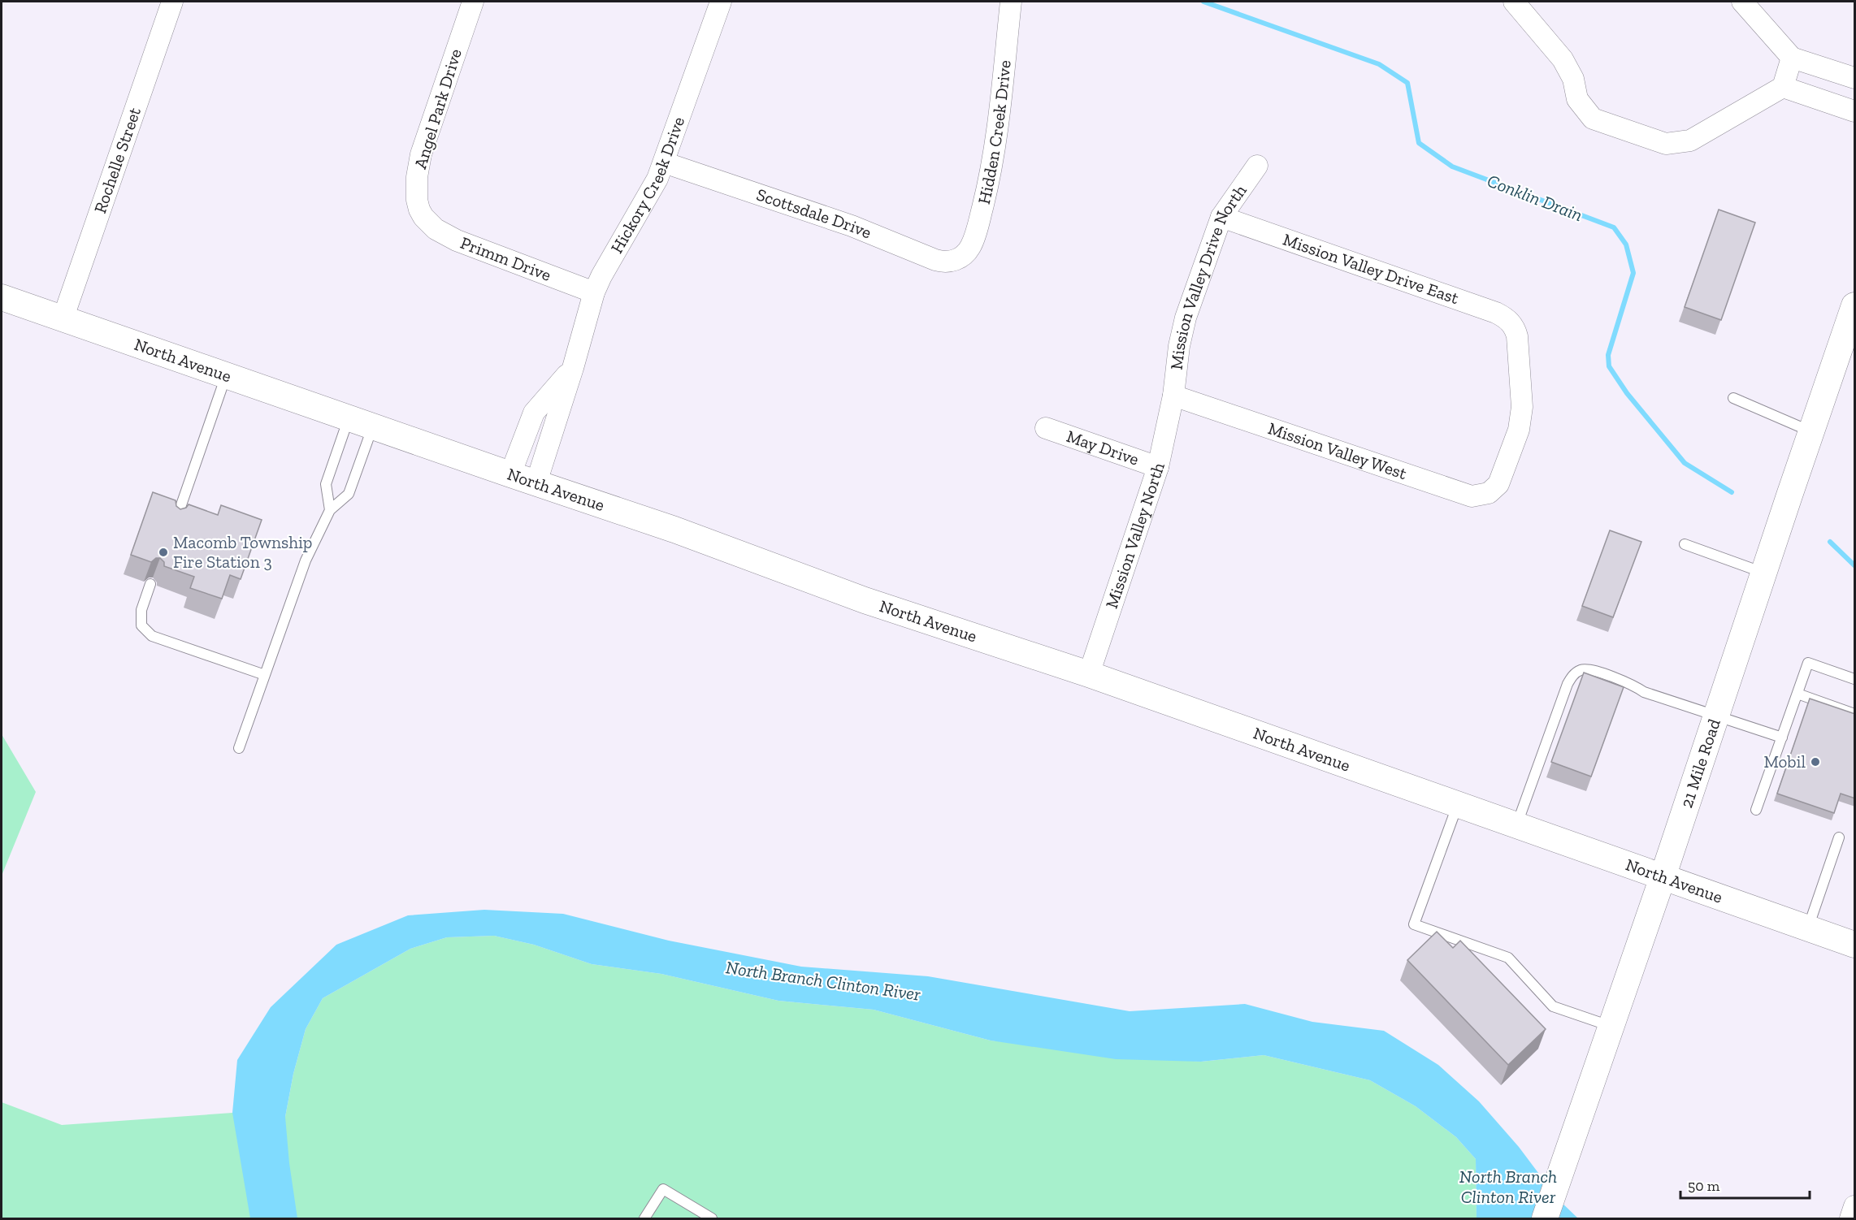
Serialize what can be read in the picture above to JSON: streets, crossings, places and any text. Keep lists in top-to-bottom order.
{
  "streets": {
    "street": [
      "Angel Park Drive",
      "Hidden Creek Drive",
      "Rochelle Street",
      "Hickory Creek Drive",
      "Scottsdale Drive",
      "Primm Drive",
      "Mission Valley Drive East",
      "Mission Valley Drive North",
      "North Avenue",
      "May Drive",
      "Mission Valley West",
      "Mission Valley North",
      "21 Mile Road"
    ]
  },
  "crossings": [
    ["Angel Park Drive", "Primm Drive"],
    ["Hidden Creek Drive", "Scottsdale Drive"],
    ["Rochelle Street", "North Avenue"],
    ["Hickory Creek Drive", "Scottsdale Drive"],
    ["Hickory Creek Drive", "Primm Drive"],
    ["Hickory Creek Drive", "North Avenue"],
    ["Mission Valley Drive East", "Mission Valley Drive North"],
    ["Mission Valley Drive East", "Mission Valley West"],
    ["Mission Valley Drive North", "Mission Valley West"],
    ["Mission Valley Drive North", "Mission Valley North"],
    ["North Avenue", "Mission Valley North"],
    ["North Avenue", "21 Mile Road"],
    ["May Drive", "Mission Valley North"],
    ["Mission Valley West", "Mission Valley North"]
  ],
  "water": ["Conklin Drain", "North Branch Clinton River"],
  "places": ["Macomb Township Fire Station 3", "Mobil"],
  "scale_bar": "50 m"
}
